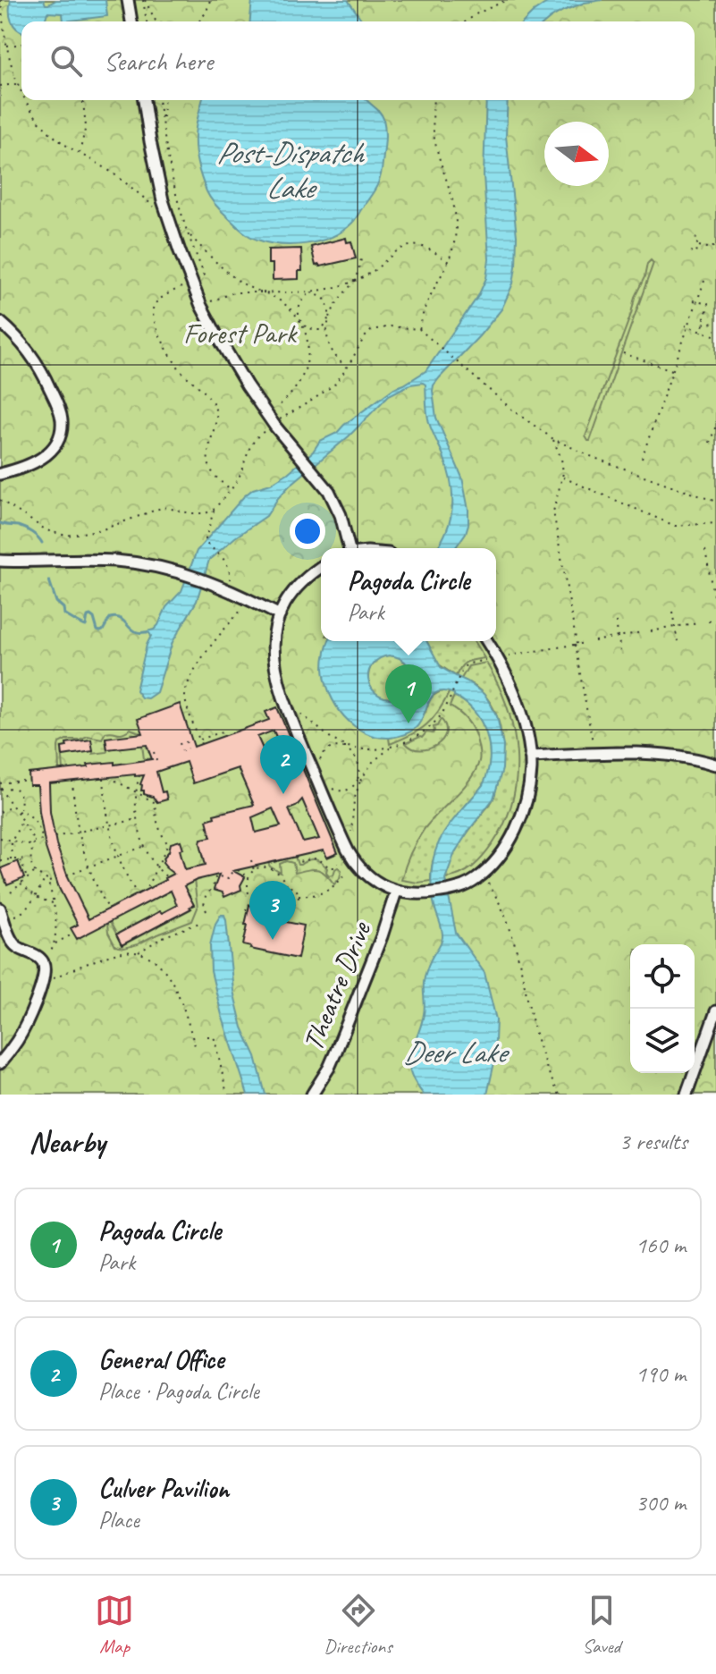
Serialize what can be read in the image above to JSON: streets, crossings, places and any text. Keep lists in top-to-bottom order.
{
  "streets": {
    "street": ["Theatre Drive"]
  },
  "water": ["Post-Dispatch Lake", "Deer Lake"],
  "parks": ["Forest Park"],
  "north": "right",
  "page": {
    "search": "Search here",
    "popup": ["Pagoda Circle", "Park"],
    "pins": ["1", "2", "3"],
    "heading": ["Nearby", "3 results"],
    "list": [
      {
        "mark": "1",
        "name": "Pagoda Circle",
        "note": "Park",
        "value": "160 m"
      },
      {
        "mark": "2",
        "name": "General Office",
        "note": "Place · Pagoda Circle",
        "value": "190 m"
      },
      {
        "mark": "3",
        "name": "Culver Pavilion",
        "note": "Place",
        "value": "300 m"
      }
    ],
    "nav": ["Map", "Directions", "Saved"]
  }
}
